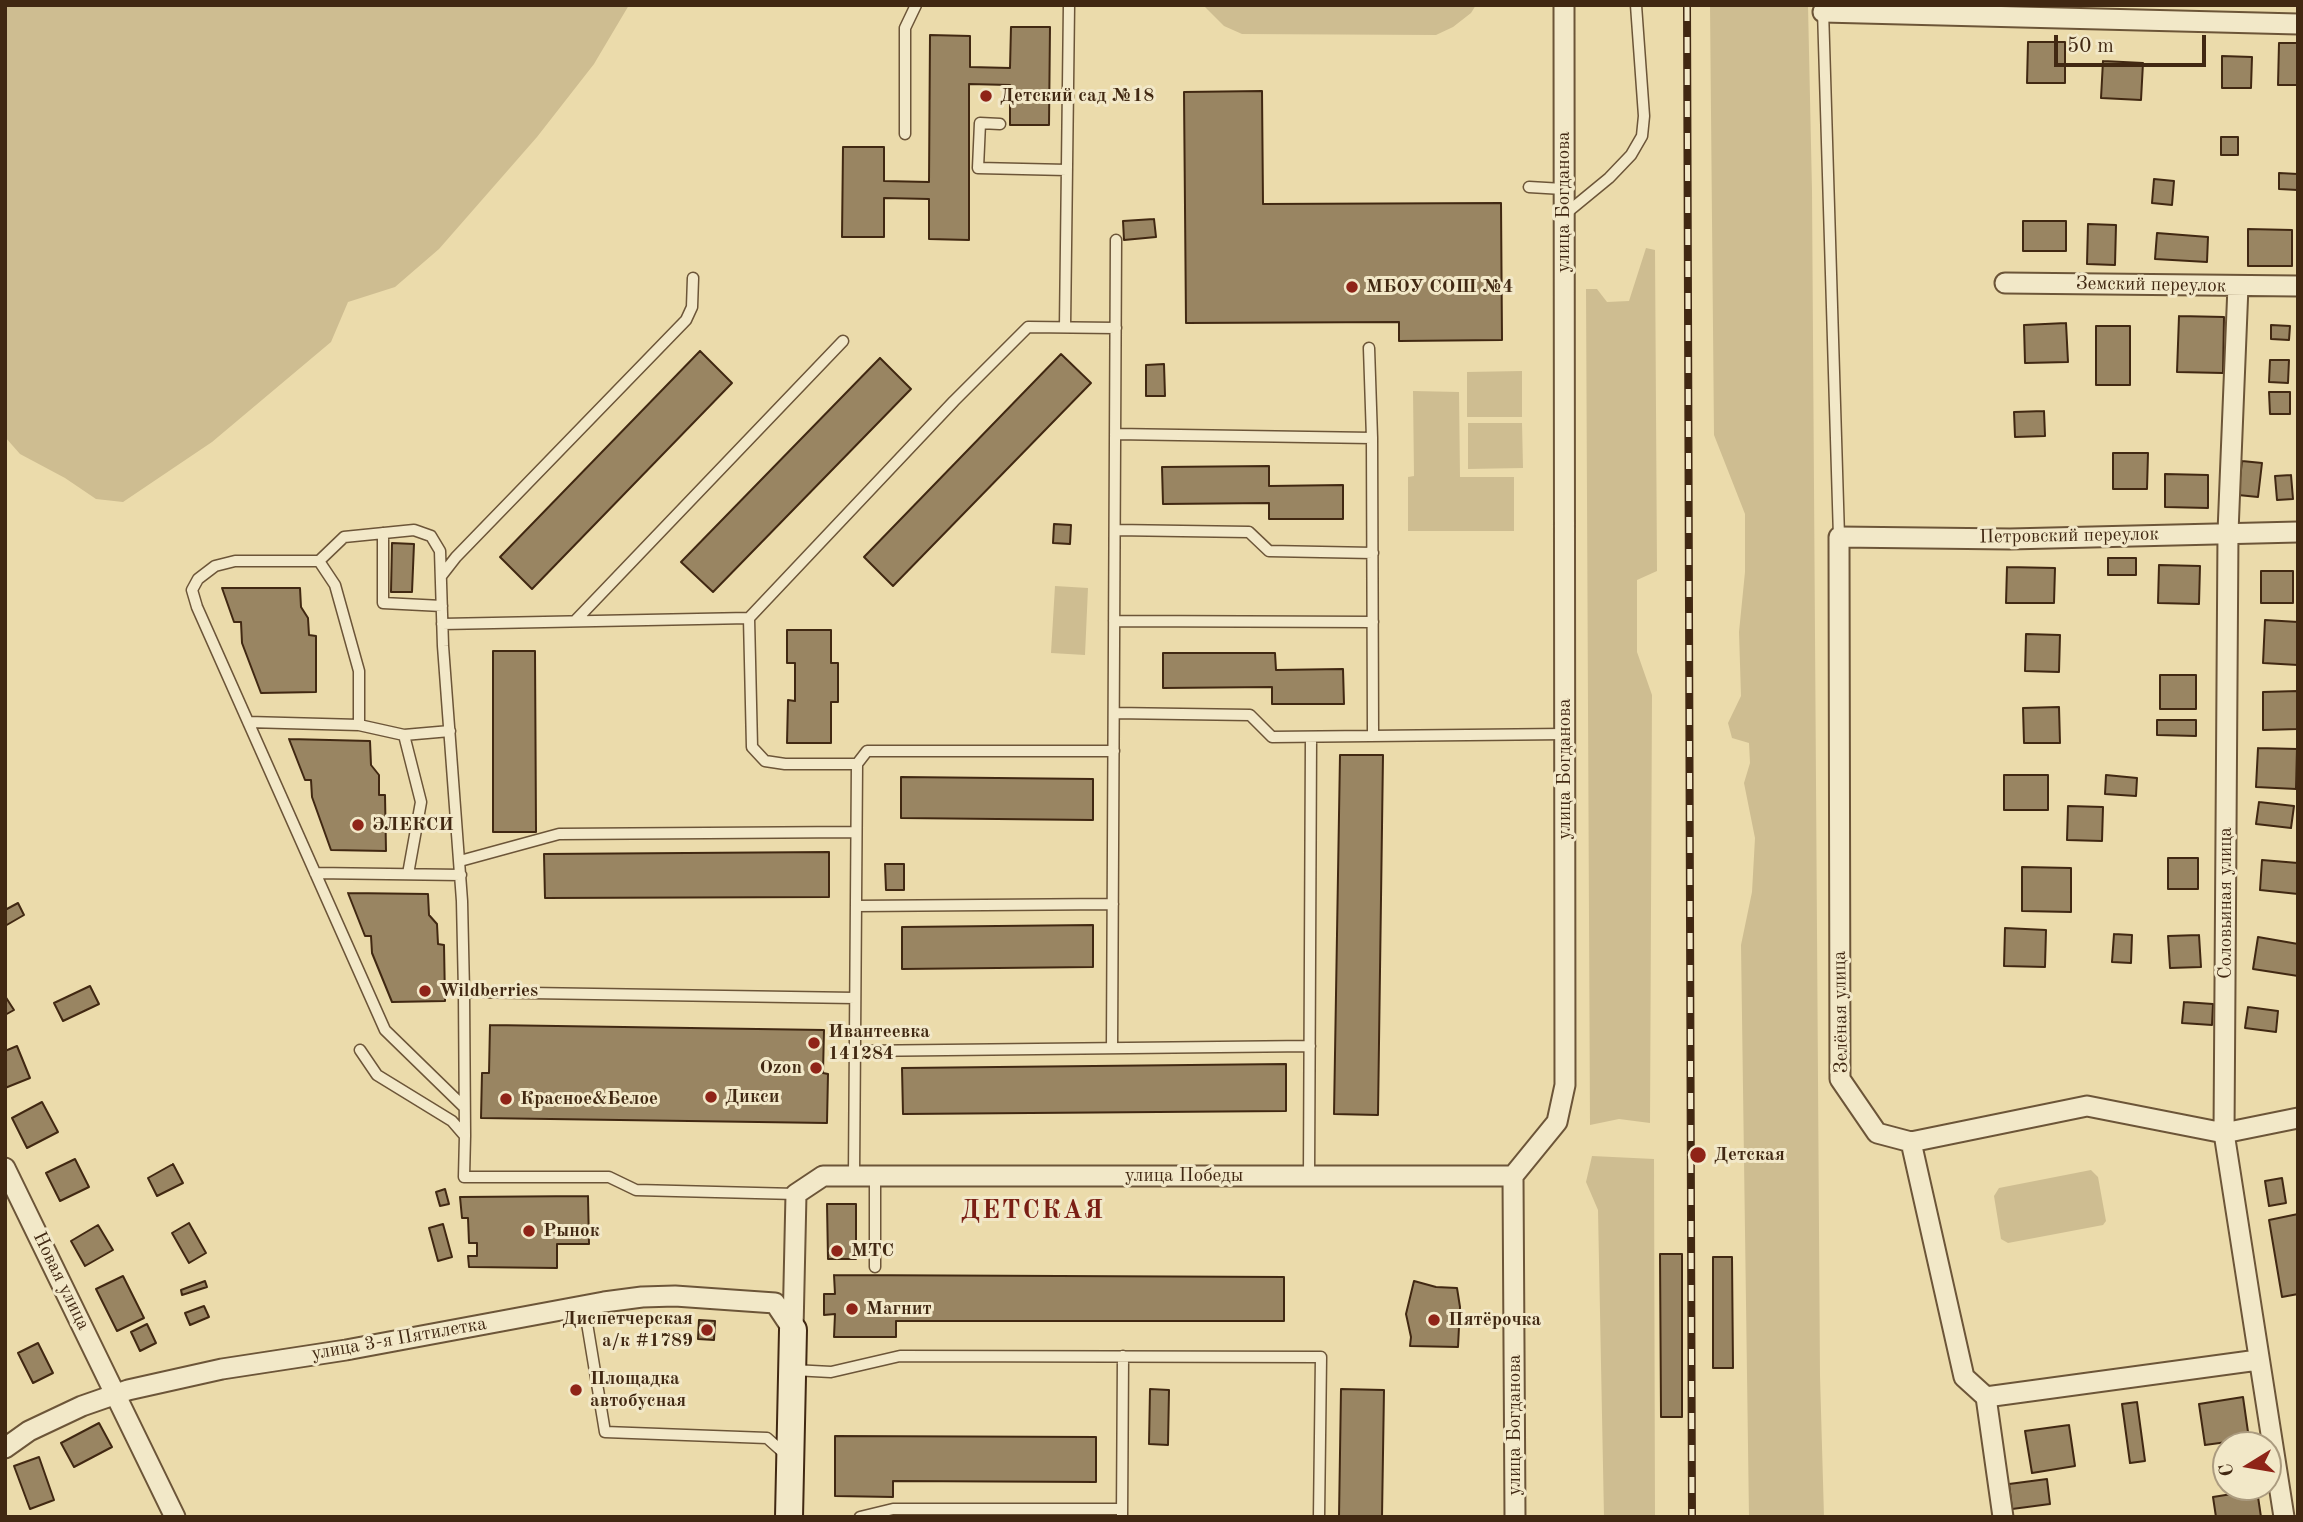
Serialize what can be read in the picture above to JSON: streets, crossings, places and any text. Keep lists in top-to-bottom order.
{
  "streets": {
    "street": [
      "улица Богданова",
      "Земский переулок",
      "Петровский переулок",
      "Соловьиная улица",
      "Зелёная улица",
      "улица Победы",
      "Новая улица",
      "улица 3-я Пятилетка"
    ]
  },
  "crossings": [
    ["улица Богданова", "улица Победы"],
    ["Земский переулок", "Соловьиная улица"],
    ["Петровский переулок", "Соловьиная улица"],
    ["Петровский переулок", "Зелёная улица"],
    ["Новая улица", "улица 3-я Пятилетка"]
  ],
  "districts": ["ДЕТСКАЯ"],
  "places": [
    "Детский сад №18",
    "МБОУ СОШ №4",
    "ЭЛЕКСИ",
    "Wildberries",
    "Ивантеевка 141284",
    "Ozon",
    "Дикси",
    "Красное&Белое",
    "Детская",
    "Рынок",
    "МТС",
    "Магнит",
    "Пятёрочка",
    "Диспетчерская а/к #1789",
    "Площадка автобусная"
  ],
  "scale_bar": "50 m",
  "north": "left"
}
